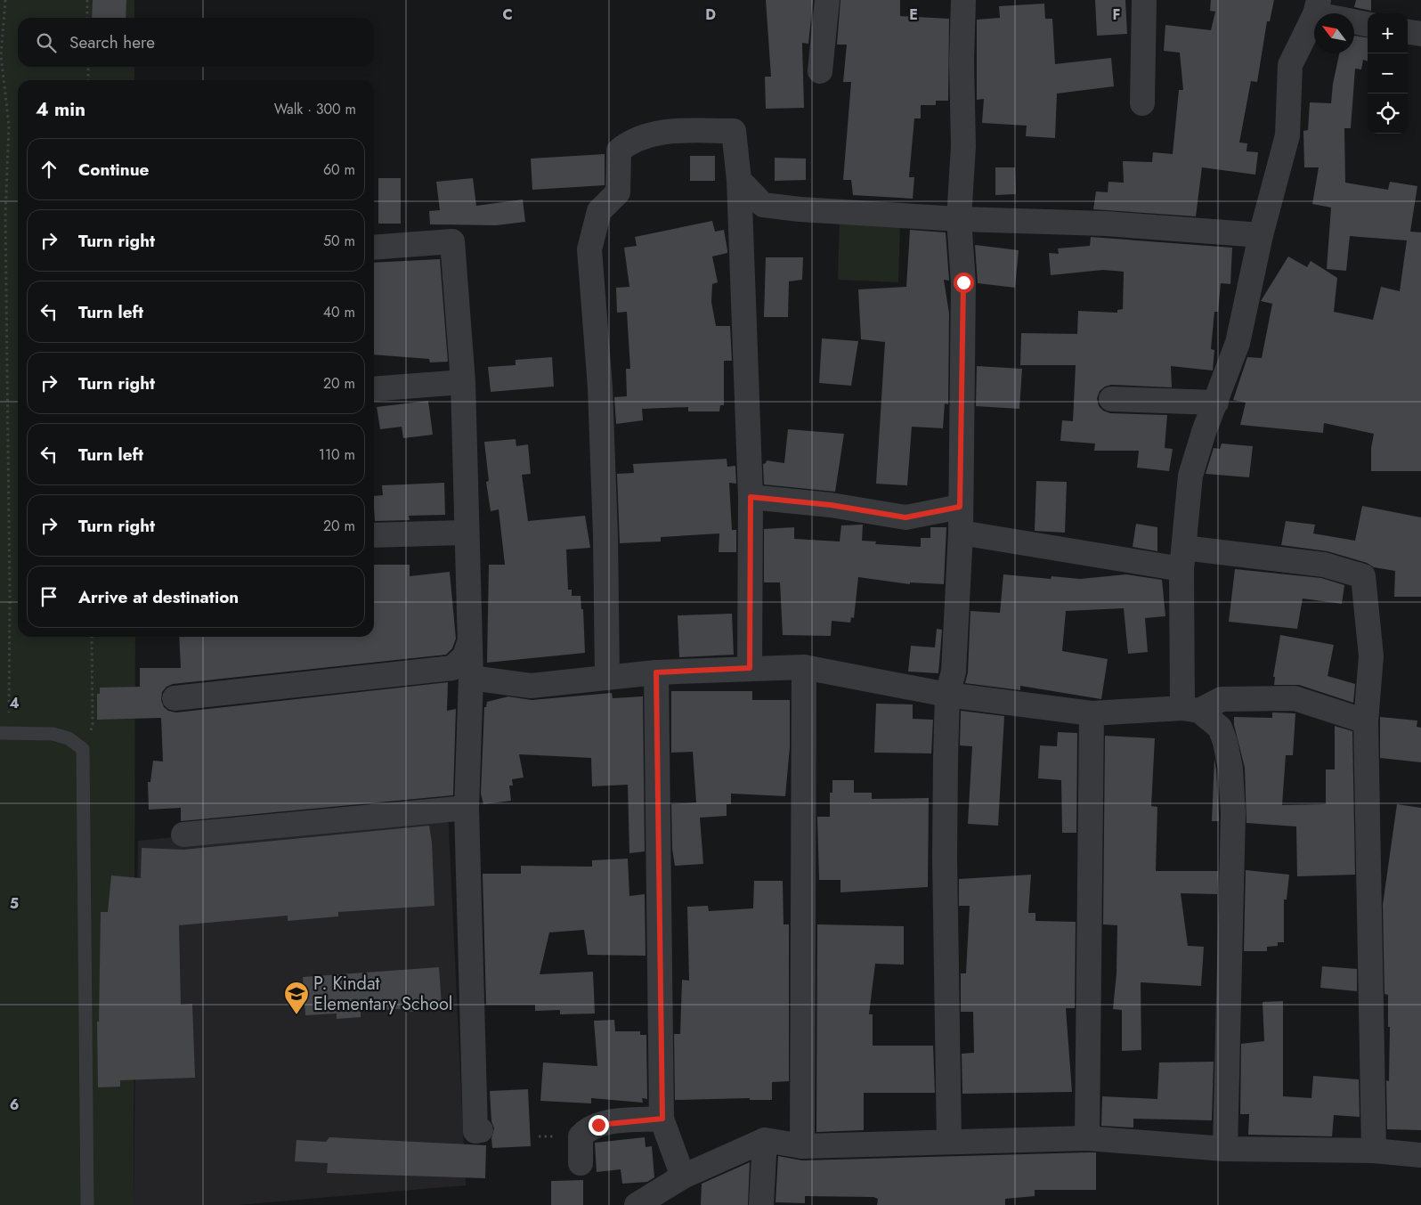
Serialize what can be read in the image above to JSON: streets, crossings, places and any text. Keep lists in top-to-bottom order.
{
  "places": {
    "school or university": ["P. Kindat Elementary School"]
  },
  "north": "top left",
  "page": {
    "map_buttons": ["+", "−"],
    "search": "Search here",
    "heading": ["4 min", "Walk · 300 m"],
    "list": [
      ["Continue", "60 m"],
      ["Turn right", "50 m"],
      ["Turn left", "40 m"],
      ["Turn right", "20 m"],
      ["Turn left", "110 m"],
      ["Turn right", "20 m"],
      "Arrive at destination"
    ]
  },
  "grid": {
    "columns": [
      "C",
      "D",
      "E",
      "F"
    ],
    "rows": ["4", "5", "6"]
  }
}
